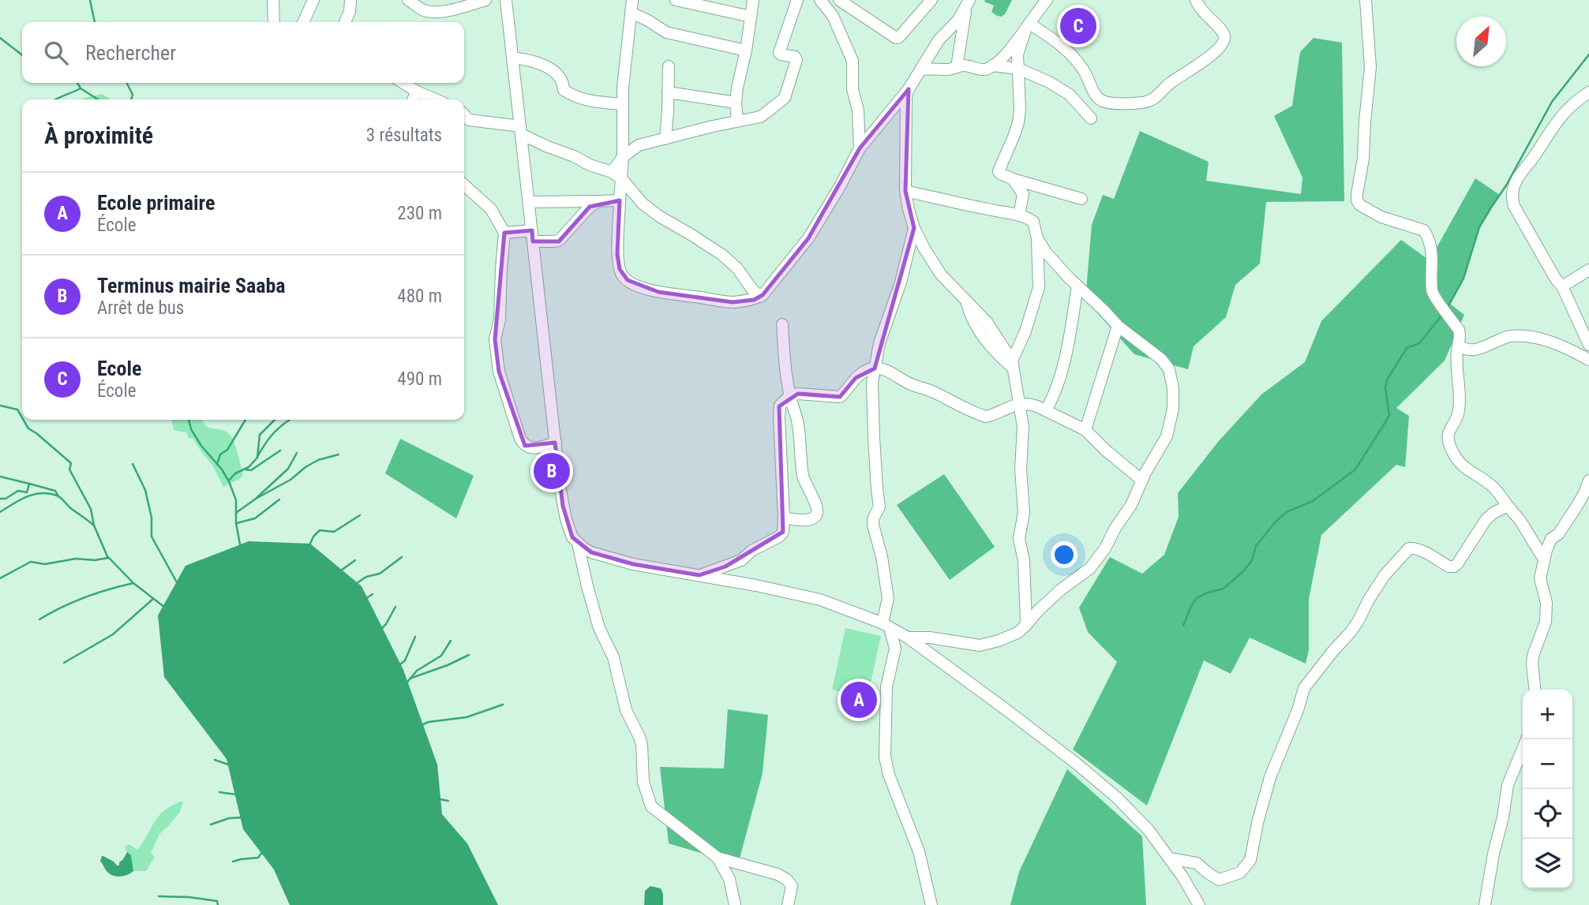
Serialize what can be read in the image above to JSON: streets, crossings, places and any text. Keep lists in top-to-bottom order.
{
  "north": "top right",
  "page": {
    "pins": ["C", "B", "A"],
    "search": "Rechercher",
    "heading": ["À proximité", "3 résultats"],
    "list": [
      {
        "mark": "A",
        "name": "Ecole primaire",
        "note": "École",
        "value": "230 m"
      },
      {
        "mark": "B",
        "name": "Terminus mairie Saaba",
        "note": "Arrêt de bus",
        "value": "480 m"
      },
      {
        "mark": "C",
        "name": "Ecole",
        "note": "École",
        "value": "490 m"
      }
    ],
    "map_buttons": ["+", "−"]
  }
}
